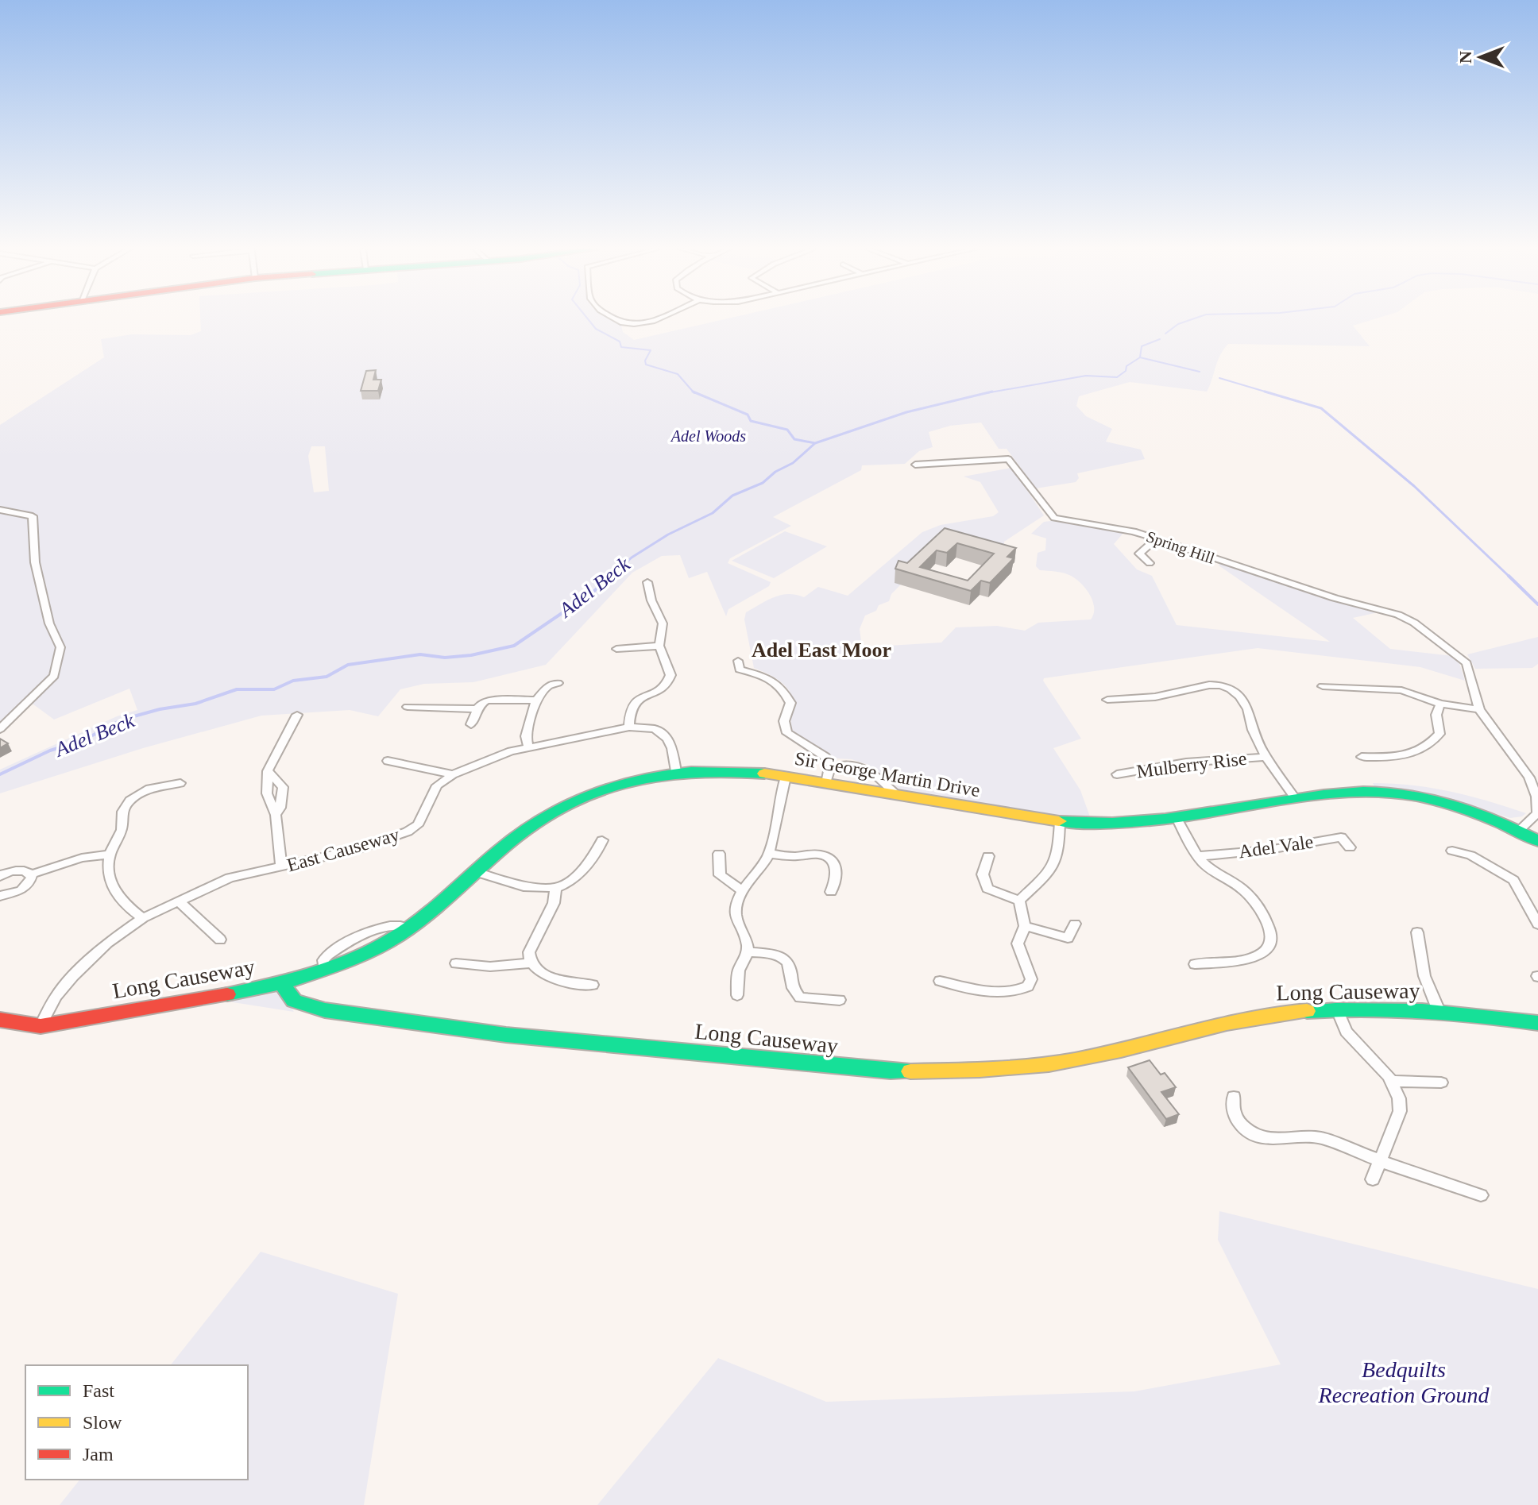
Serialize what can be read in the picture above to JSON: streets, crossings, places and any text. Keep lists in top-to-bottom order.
{
  "streets": {
    "street": [
      "Spring Hill",
      "Mulberry Rise",
      "Sir George Martin Drive",
      "Adel Vale",
      "East Causeway",
      "Long Causeway"
    ]
  },
  "crossings": [
    ["Sir George Martin Drive", "East Causeway"],
    ["Sir George Martin Drive", "Long Causeway"],
    ["East Causeway", "Long Causeway"]
  ],
  "districts": ["Adel East Moor"],
  "water": ["Adel Beck"],
  "parks": ["Adel Woods", "Bedquilts Recreation Ground"],
  "legend": ["Fast", "Slow", "Jam"],
  "north": "left"
}
